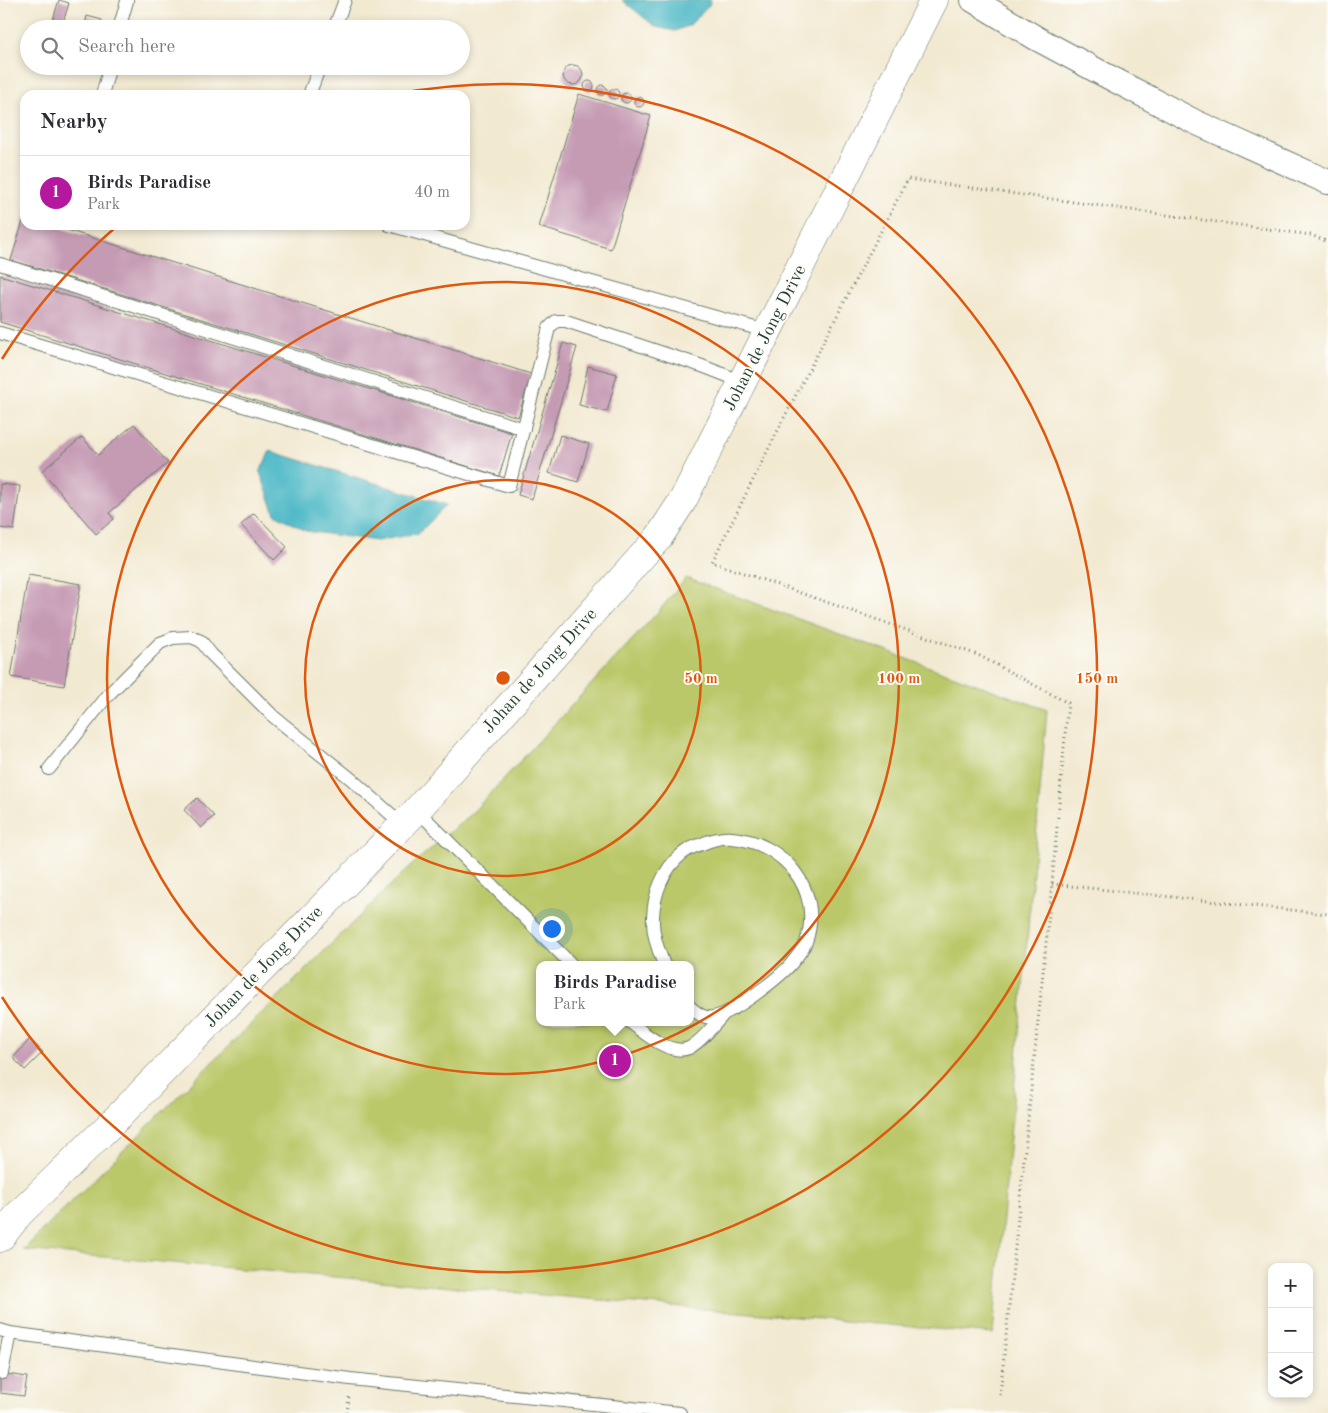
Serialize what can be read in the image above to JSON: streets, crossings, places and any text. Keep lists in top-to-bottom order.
{
  "streets": {
    "street": ["Johan de Jong Drive"]
  },
  "page": {
    "search": "Search here",
    "heading": "Nearby",
    "list": [
      {
        "mark": "1",
        "name": "Birds Paradise",
        "note": "Park",
        "value": "40 m"
      }
    ],
    "popup": ["Birds Paradise", "Park"],
    "pins": "1",
    "map_buttons": ["+", "−"]
  },
  "rings": ["50 m", "100 m", "150 m"]
}
